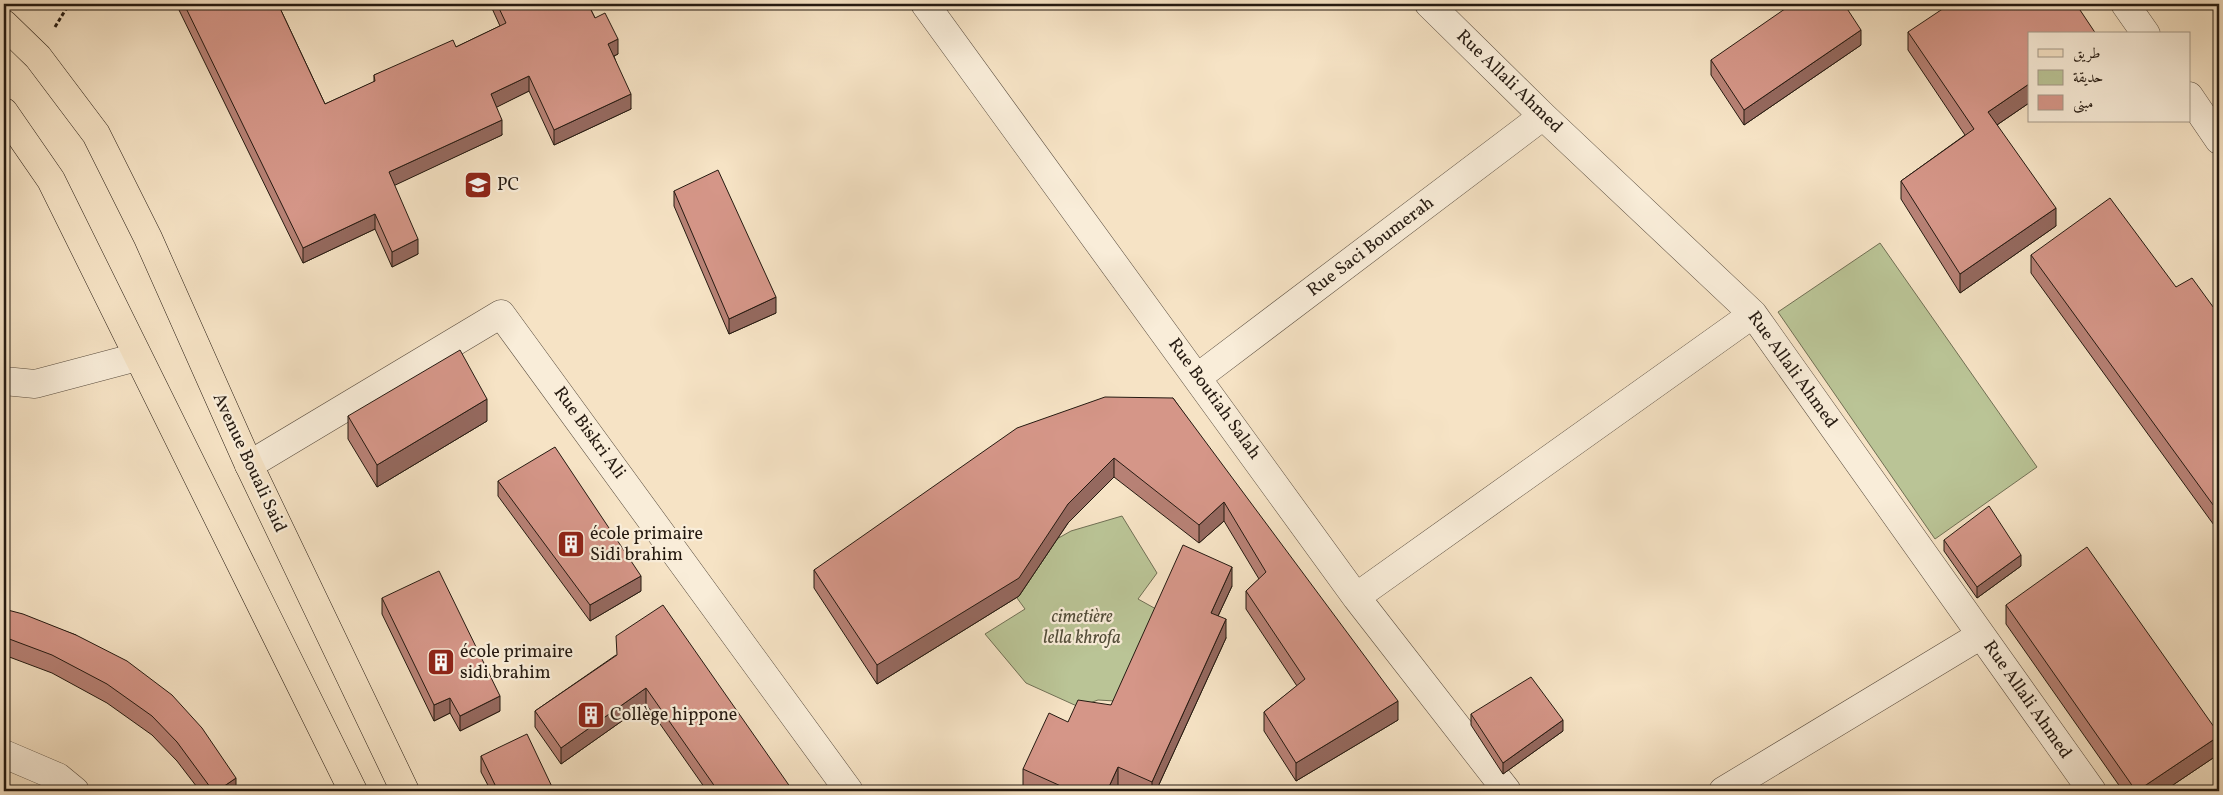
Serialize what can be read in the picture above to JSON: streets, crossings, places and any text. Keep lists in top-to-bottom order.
{
  "streets": {
    "main road": ["Avenue Bouali Said"],
    "street": [
      "Rue Allali Ahmed",
      "Rue Saci Boumerah",
      "Rue Boutiah Salah",
      "Rue Biskri Ali"
    ]
  },
  "crossings": [
    ["Rue Allali Ahmed", "Rue Saci Boumerah"],
    ["Rue Saci Boumerah", "Rue Boutiah Salah"],
    ["Rue Biskri Ali", "Avenue Bouali Said"]
  ],
  "parks": ["cimetière lella khrofa"],
  "places": {
    "school or university": ["PC"],
    "building": ["école primaire Sidi brahim", "école primaire sidi brahim", "Collège hippone"]
  },
  "legend": ["طريق", "حديقة", "مبنى"]
}
